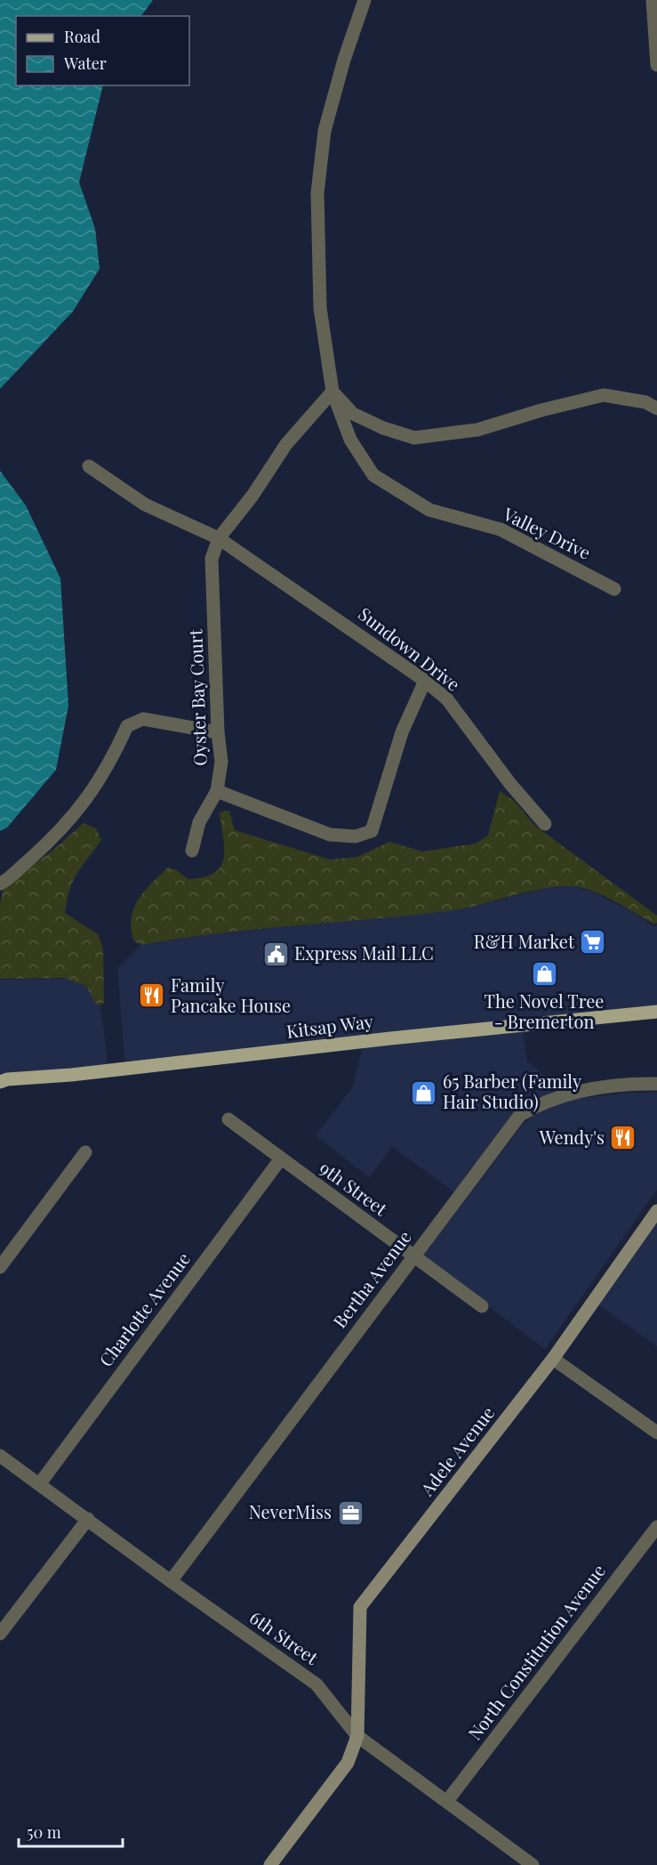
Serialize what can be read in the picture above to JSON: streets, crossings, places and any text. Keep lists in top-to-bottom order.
{
  "streets": {
    "main road": ["Kitsap Way", "Adele Avenue"],
    "street": [
      "Valley Drive",
      "Sundown Drive",
      "Oyster Bay Court",
      "9th Street",
      "Bertha Avenue",
      "Charlotte Avenue",
      "6th Street",
      "North Constitution Avenue"
    ]
  },
  "crossings": [
    ["Sundown Drive", "Oyster Bay Court"],
    ["9th Street", "Bertha Avenue"],
    ["9th Street", "Charlotte Avenue"],
    ["Bertha Avenue", "6th Street"],
    ["Charlotte Avenue", "6th Street"],
    ["Adele Avenue", "6th Street"],
    ["6th Street", "North Constitution Avenue"]
  ],
  "places": {
    "supermarket": ["R&H Market"],
    "public building": ["Express Mail LLC"],
    "shop": ["The Novel Tree - Bremerton", "65 Barber (Family Hair Studio)"],
    "restaurant": ["Family Pancake House", "Wendy's"],
    "office": ["NeverMiss"]
  },
  "legend": ["Road", "Water"],
  "scale_bar": "50 m"
}
